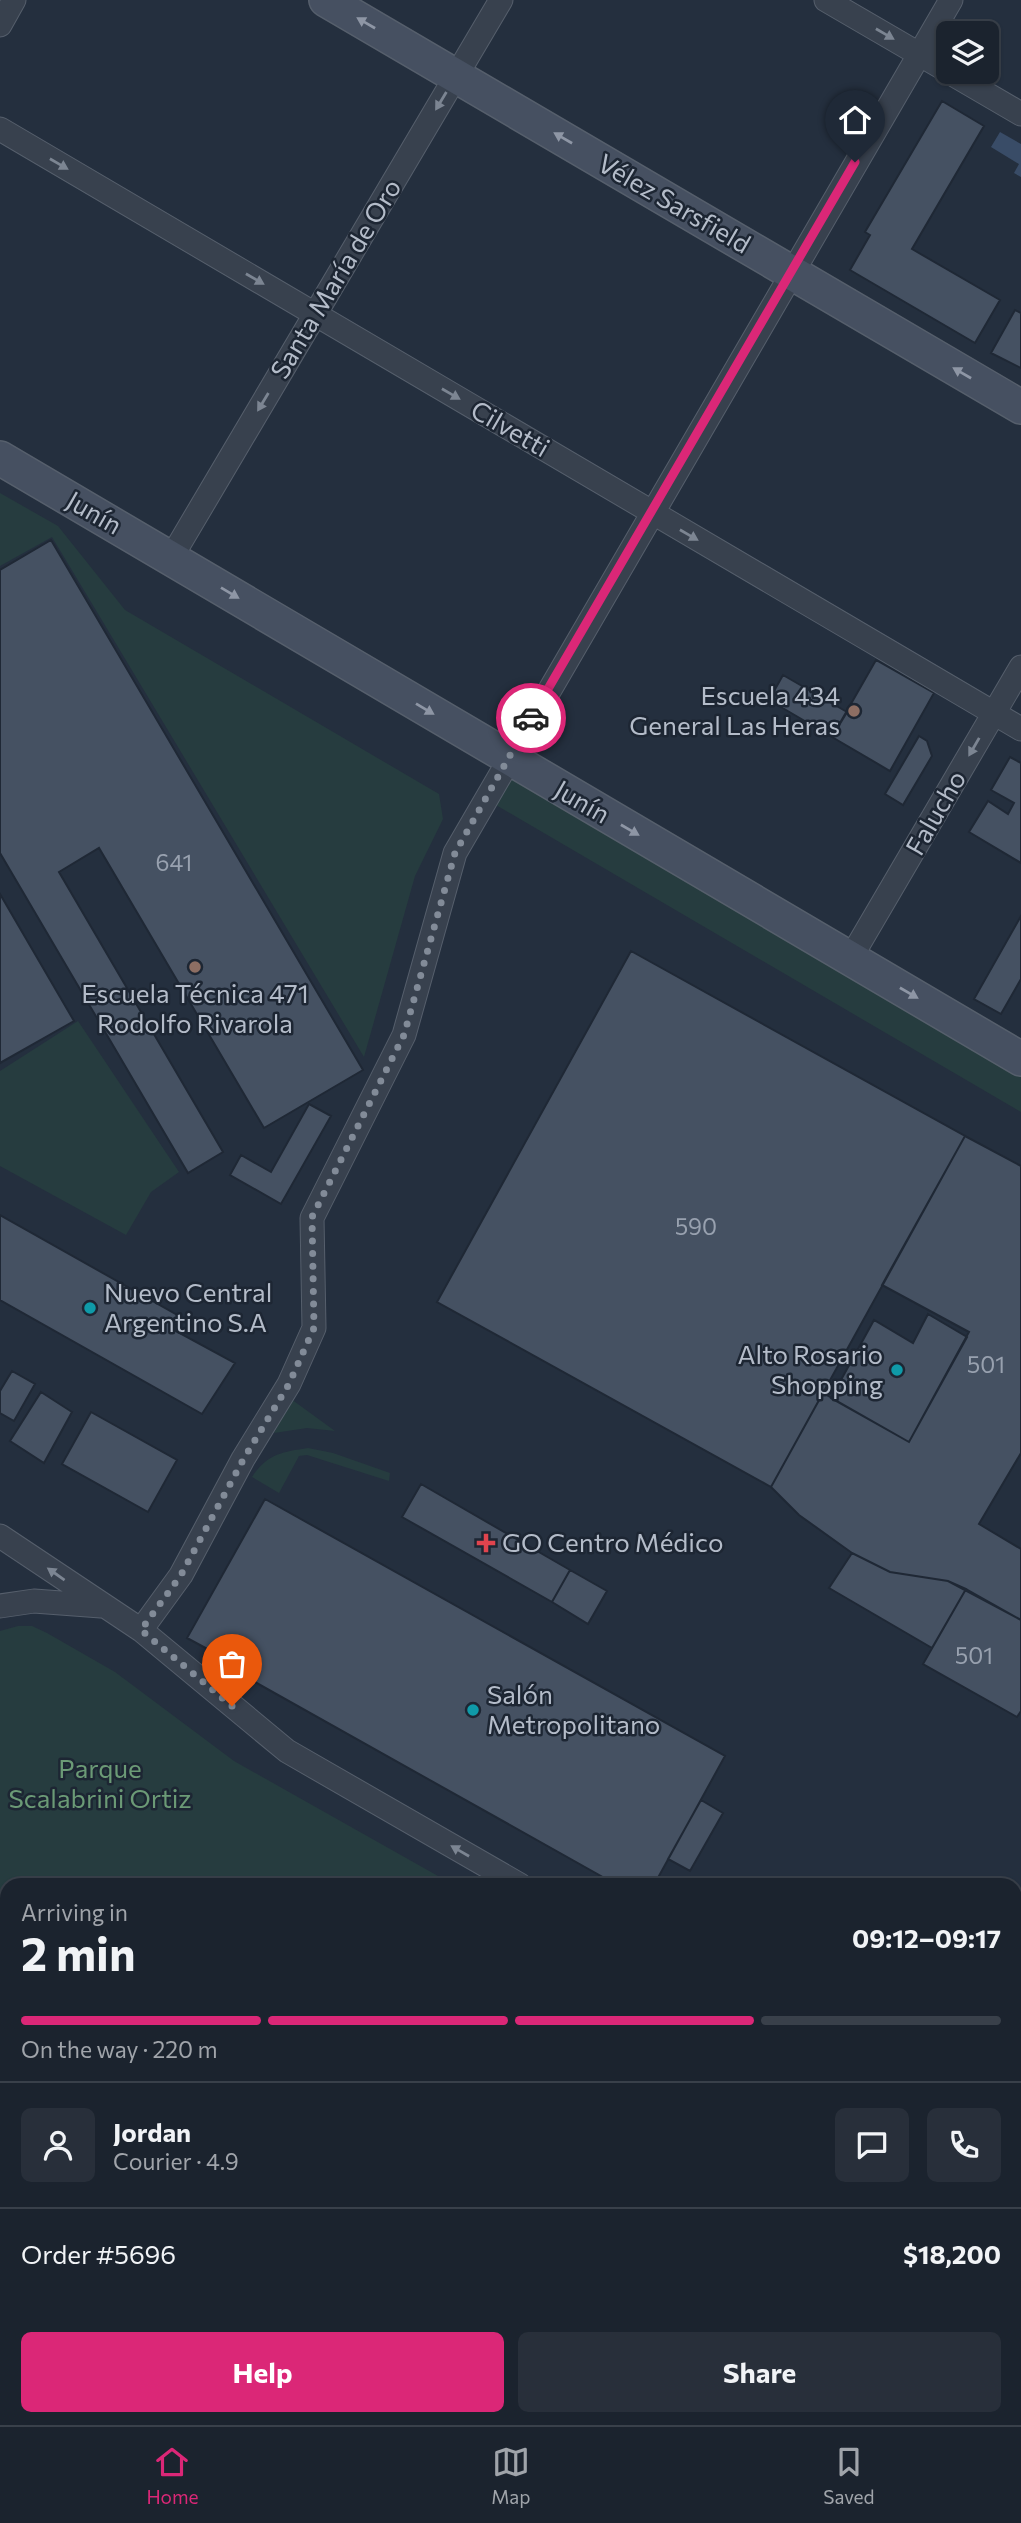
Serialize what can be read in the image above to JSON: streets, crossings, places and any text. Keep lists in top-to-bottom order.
{
  "streets": {
    "main road": ["Vélez Sarsfield", "Junín"],
    "street": ["Santa María de Oro", "Cilvetti", "Falucho"]
  },
  "crossings": [
    ["Vélez Sarsfield", "Santa María de Oro"],
    ["Santa María de Oro", "Cilvetti"],
    ["Santa María de Oro", "Junín"],
    ["Cilvetti", "Falucho"],
    ["Junín", "Falucho"]
  ],
  "one_way": [
    "Vélez Sarsfield",
    "Santa María de Oro",
    "Cilvetti",
    "Junín",
    "Falucho"
  ],
  "parks": ["Parque Scalabrini Ortiz"],
  "places": {
    "other": [
      "Escuela 434 General Las Heras",
      "Escuela Técnica 471 Rodolfo Rivarola",
      "Nuevo Central Argentino S.A",
      "Alto Rosario Shopping",
      "Salón Metropolitano"
    ],
    "health": ["GO Centro Médico"]
  },
  "house_numbers": [
    "641",
    "590",
    "501",
    "501"
  ],
  "page": {
    "heading": ["2 min", "Arriving in", "09:12–09:17"],
    "panel": [
      "Jordan",
      "Courier · 4.9",
      "Order #5696",
      "$18,200"
    ],
    "bar": "On the way · 220 m",
    "buttons": ["Help", "Share"],
    "tabs": ["Home", "Map", "Saved"]
  }
}
